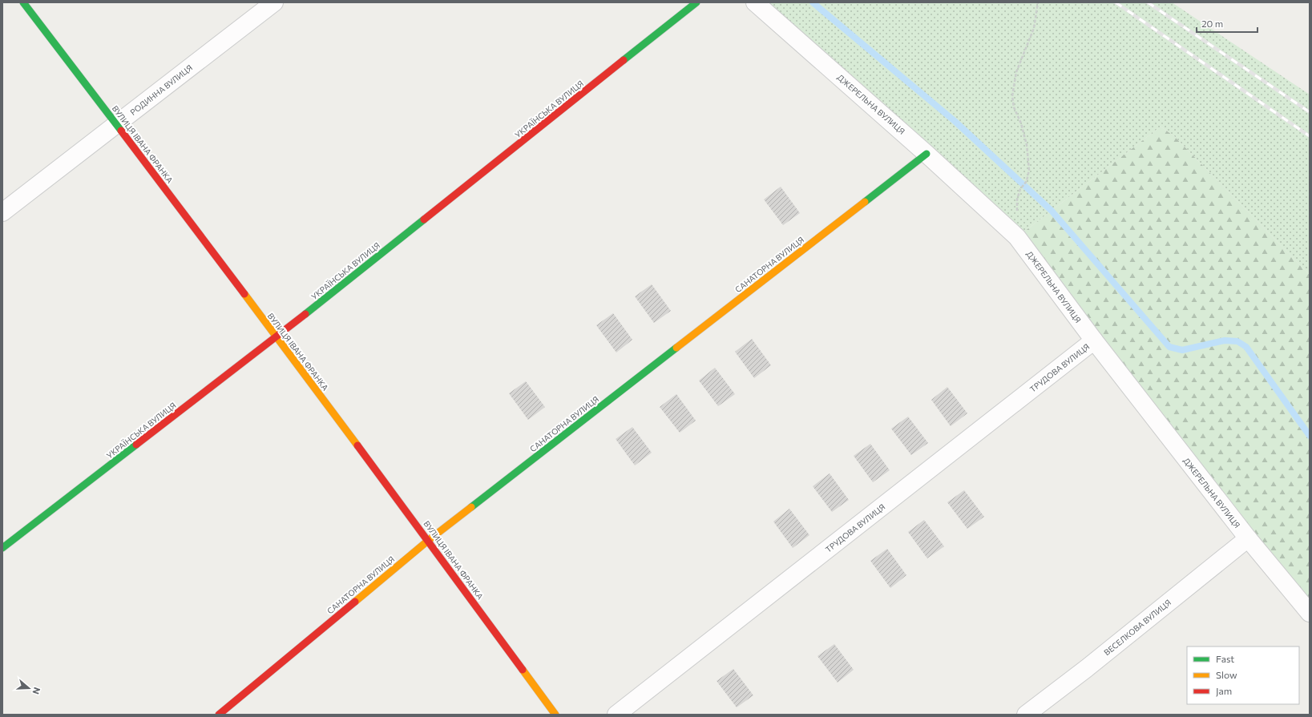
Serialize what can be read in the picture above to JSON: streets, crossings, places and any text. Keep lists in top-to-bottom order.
{
  "streets": {
    "street": [
      "РОДИННА ВУЛИЦЯ",
      "ДЖЕРЕЛЬНА ВУЛИЦЯ",
      "УКРАЇНСЬКА ВУЛИЦЯ",
      "ВУЛИЦЯ ІВАНА ФРАНКА",
      "САНАТОРНА ВУЛИЦЯ",
      "ТРУДОВА ВУЛИЦЯ",
      "ВЕСЕЛКОВА ВУЛИЦЯ"
    ]
  },
  "crossings": [
    ["РОДИННА ВУЛИЦЯ", "ВУЛИЦЯ ІВАНА ФРАНКА"],
    ["ДЖЕРЕЛЬНА ВУЛИЦЯ", "САНАТОРНА ВУЛИЦЯ"],
    ["ДЖЕРЕЛЬНА ВУЛИЦЯ", "ТРУДОВА ВУЛИЦЯ"],
    ["ДЖЕРЕЛЬНА ВУЛИЦЯ", "ВЕСЕЛКОВА ВУЛИЦЯ"],
    ["УКРАЇНСЬКА ВУЛИЦЯ", "ВУЛИЦЯ ІВАНА ФРАНКА"],
    ["ВУЛИЦЯ ІВАНА ФРАНКА", "САНАТОРНА ВУЛИЦЯ"]
  ],
  "legend": ["Fast", "Slow", "Jam"],
  "scale_bar": "20 m",
  "north": "right"
}
